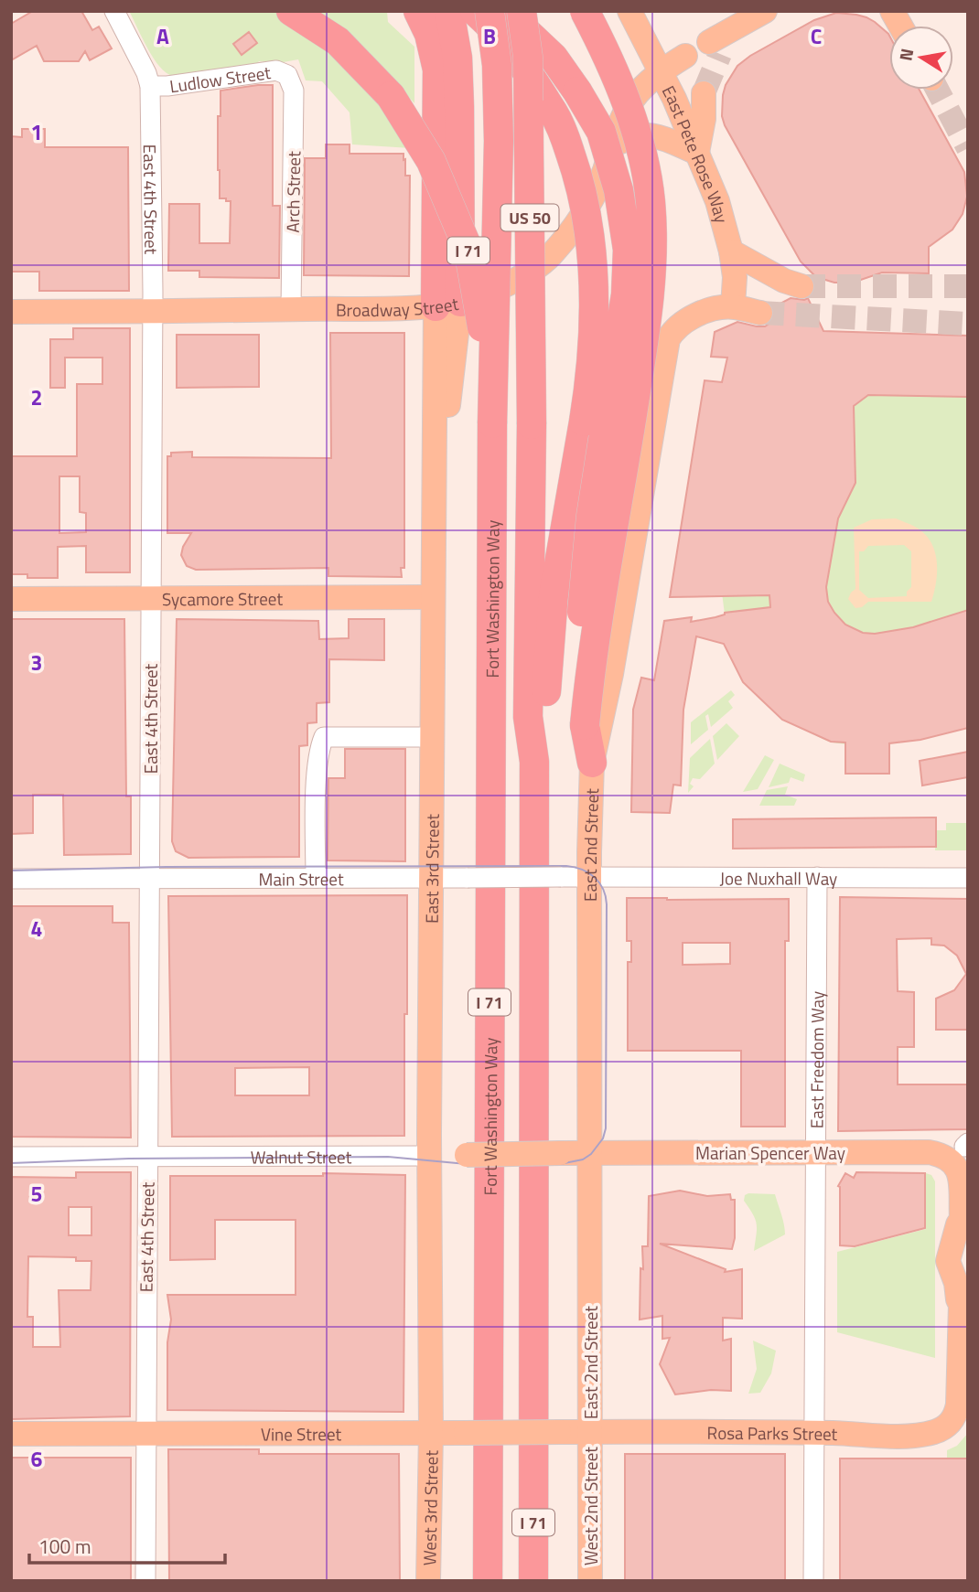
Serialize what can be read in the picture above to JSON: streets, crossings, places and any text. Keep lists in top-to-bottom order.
{
  "streets": {
    "highway": ["US 50", "I 71", "Fort Washington Way"],
    "main road": [
      "East Pete Rose Way",
      "Broadway Street",
      "Sycamore Street",
      "East 2nd Street",
      "East 3rd Street",
      "Marian Spencer Way",
      "Walnut Street",
      "Rosa Parks Street",
      "Vine Street",
      "West 2nd Street",
      "West 3rd Street"
    ],
    "street": [
      "Ludlow Street",
      "Arch Street",
      "East 4th Street",
      "Joe Nuxhall Way",
      "Main Street",
      "East Freedom Way"
    ]
  },
  "crossings": [
    ["Ludlow Street", "Arch Street"],
    ["Ludlow Street", "East 4th Street"],
    ["East Pete Rose Way", "Broadway Street"],
    ["East Pete Rose Way", "East 2nd Street"],
    ["Arch Street", "Broadway Street"],
    ["East 4th Street", "Broadway Street"],
    ["East 4th Street", "Sycamore Street"],
    ["East 4th Street", "Main Street"],
    ["East 4th Street", "Walnut Street"],
    ["East 4th Street", "Vine Street"],
    ["US 50", "I 71"],
    ["US 50", "Fort Washington Way"],
    ["I 71", "Fort Washington Way"],
    ["Broadway Street", "East 3rd Street"],
    ["Sycamore Street", "East 3rd Street"],
    ["East 2nd Street", "Joe Nuxhall Way"],
    ["East 2nd Street", "Main Street"],
    ["East 2nd Street", "Marian Spencer Way"],
    ["East 2nd Street", "Walnut Street"],
    ["East 2nd Street", "Rosa Parks Street"],
    ["East 2nd Street", "Vine Street"],
    ["East 2nd Street", "West 2nd Street"],
    ["East 3rd Street", "Main Street"],
    ["East 3rd Street", "Walnut Street"],
    ["East 3rd Street", "Vine Street"],
    ["East 3rd Street", "West 3rd Street"],
    ["Joe Nuxhall Way", "Main Street"],
    ["Joe Nuxhall Way", "East Freedom Way"],
    ["East Freedom Way", "Marian Spencer Way"],
    ["East Freedom Way", "Rosa Parks Street"],
    ["Marian Spencer Way", "Walnut Street"],
    ["Rosa Parks Street", "Vine Street"],
    ["Rosa Parks Street", "West 2nd Street"],
    ["Vine Street", "West 2nd Street"],
    ["Vine Street", "West 3rd Street"]
  ],
  "scale_bar": "100 m",
  "north": "left",
  "grid": {
    "columns": ["A", "B", "C"],
    "rows": [
      "1",
      "2",
      "3",
      "4",
      "5",
      "6"
    ]
  }
}
